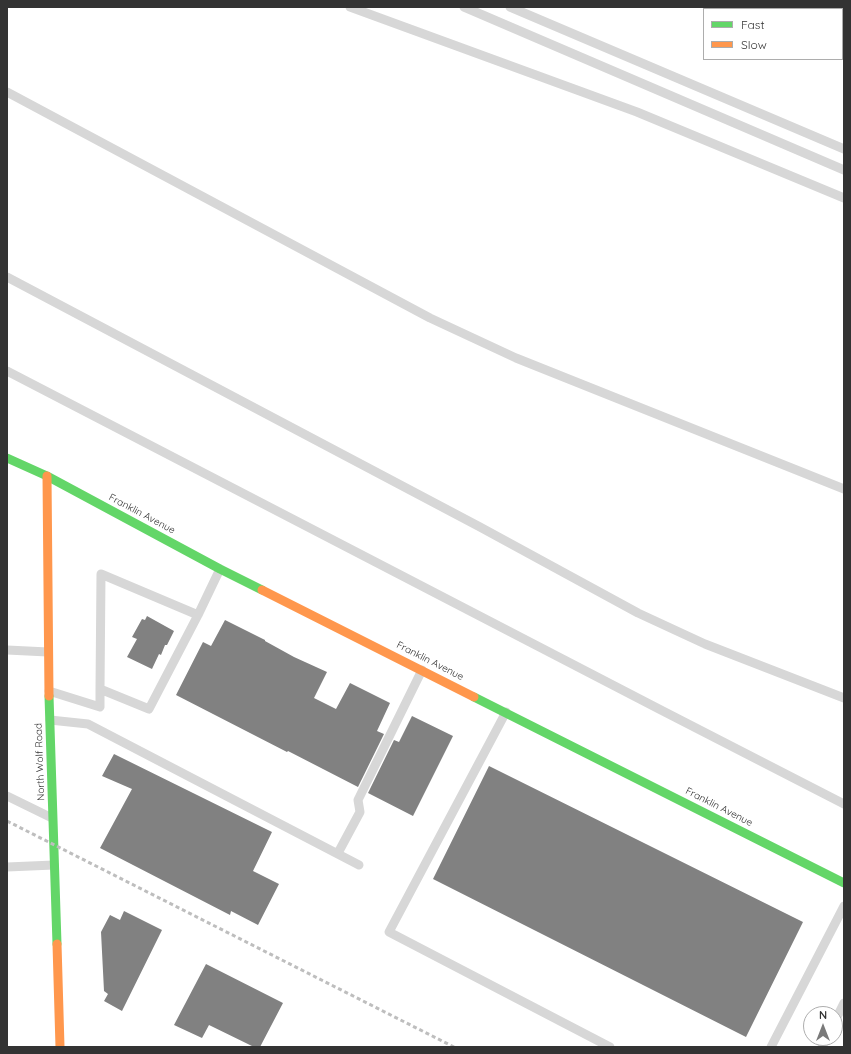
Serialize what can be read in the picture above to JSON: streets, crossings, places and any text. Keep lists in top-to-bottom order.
{
  "streets": {
    "main road": ["Franklin Avenue", "North Wolf Road"]
  },
  "crossings": [
    ["Franklin Avenue", "North Wolf Road"]
  ],
  "legend": ["Fast", "Slow"],
  "north": "top"
}
